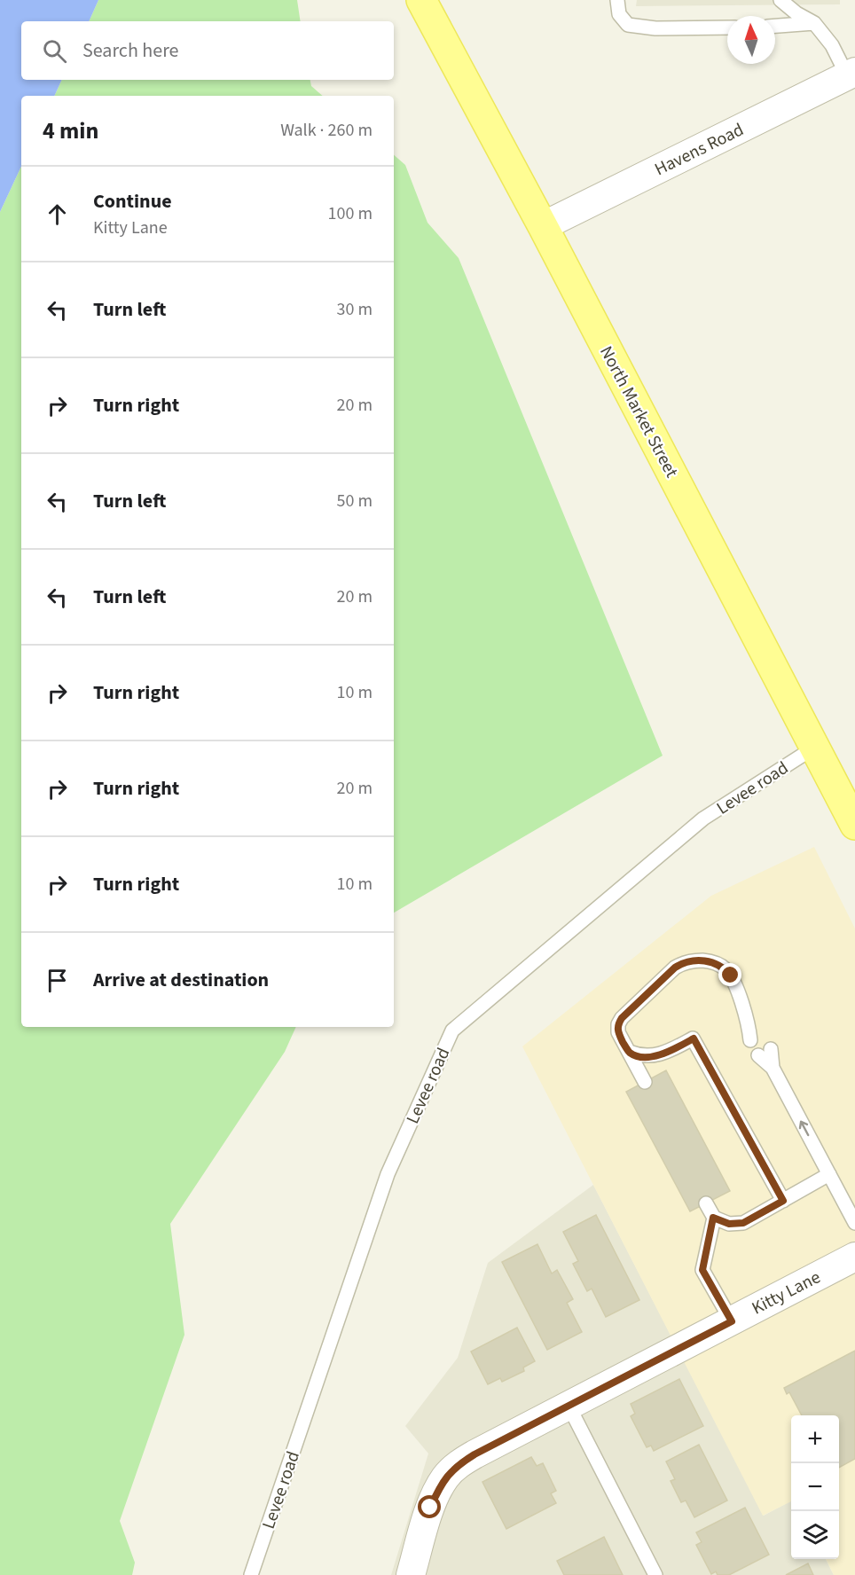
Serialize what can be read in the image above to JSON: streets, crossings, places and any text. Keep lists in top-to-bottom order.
{
  "streets": {
    "main road": ["North Market Street"],
    "street": ["Havens Road", "Kitty Lane"],
    "lane": ["Levee road"]
  },
  "crossings": [
    ["Havens Road", "North Market Street"],
    ["North Market Street", "Levee road"]
  ],
  "north": "top",
  "page": {
    "search": "Search here",
    "heading": ["4 min", "Walk · 260 m"],
    "list": [
      ["Continue", "Kitty Lane", "100 m"],
      ["Turn left", "30 m"],
      ["Turn right", "20 m"],
      ["Turn left", "50 m"],
      ["Turn left", "20 m"],
      ["Turn right", "10 m"],
      ["Turn right", "20 m"],
      ["Turn right", "10 m"],
      "Arrive at destination"
    ],
    "map_buttons": ["+", "−"]
  }
}
